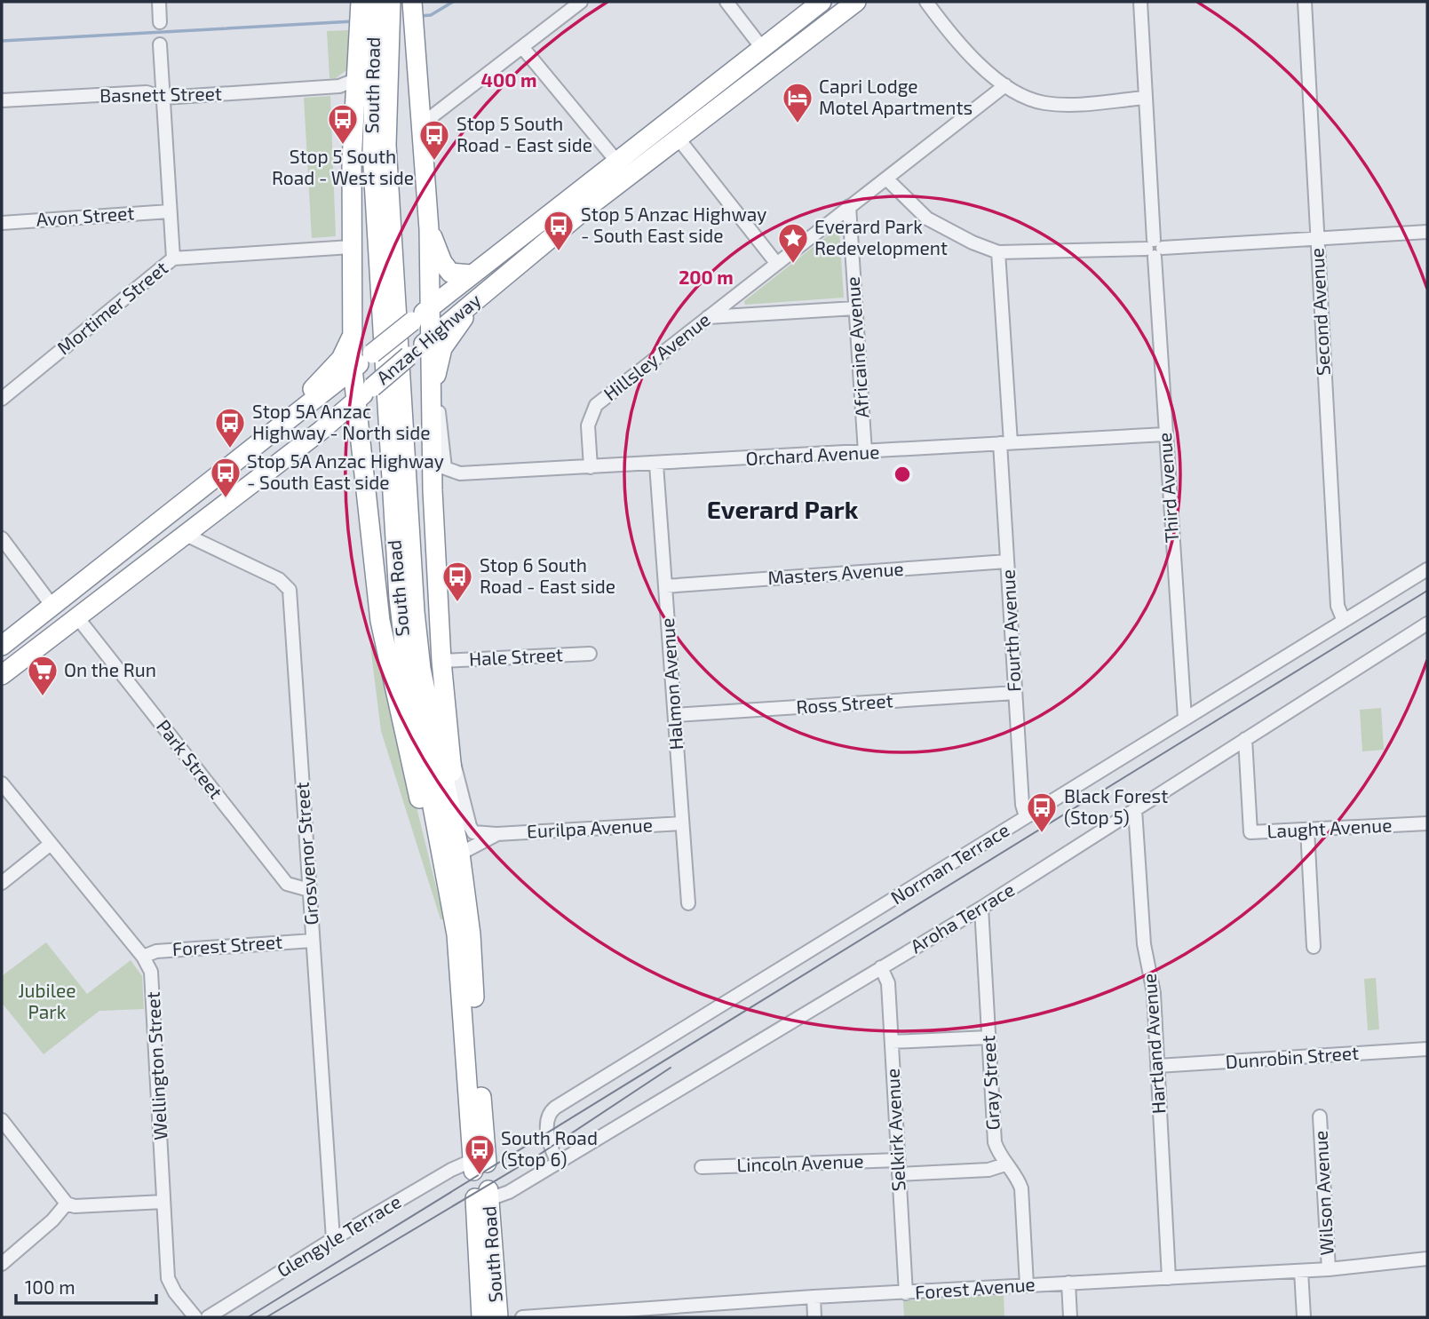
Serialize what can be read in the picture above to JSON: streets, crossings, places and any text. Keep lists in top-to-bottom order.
{
  "streets": {
    "highway": ["South Road", "Anzac Highway"],
    "street": [
      "Basnett Street",
      "Avon Street",
      "Mortimer Street",
      "Second Avenue",
      "Africaine Avenue",
      "Hillsley Avenue",
      "Orchard Avenue",
      "Third Avenue",
      "Masters Avenue",
      "Fourth Avenue",
      "Hale Street",
      "Halmon Avenue",
      "Ross Street",
      "Park Street",
      "Eurilpa Avenue",
      "Laught Avenue",
      "Grosvenor Street",
      "Norman Terrace",
      "Aroha Terrace",
      "Forest Street",
      "Hartland Avenue",
      "Dunrobin Street",
      "Wellington Street",
      "Gray Street",
      "Selkirk Avenue",
      "Lincoln Avenue",
      "Wilson Avenue",
      "Glengyle Terrace",
      "Forest Avenue"
    ]
  },
  "crossings": [
    ["South Road", "Eurilpa Avenue"],
    ["South Road", "Aroha Terrace"],
    ["South Road", "Glengyle Terrace"],
    ["Second Avenue", "Norman Terrace"],
    ["Anzac Highway", "Park Street"],
    ["Anzac Highway", "Grosvenor Street"],
    ["Africaine Avenue", "Hillsley Avenue"],
    ["Africaine Avenue", "Orchard Avenue"],
    ["Hillsley Avenue", "Orchard Avenue"],
    ["Orchard Avenue", "Third Avenue"],
    ["Orchard Avenue", "Fourth Avenue"],
    ["Orchard Avenue", "Halmon Avenue"],
    ["Third Avenue", "Norman Terrace"],
    ["Masters Avenue", "Fourth Avenue"],
    ["Masters Avenue", "Halmon Avenue"],
    ["Fourth Avenue", "Ross Street"],
    ["Fourth Avenue", "Norman Terrace"],
    ["Halmon Avenue", "Ross Street"],
    ["Halmon Avenue", "Eurilpa Avenue"],
    ["Park Street", "Grosvenor Street"],
    ["Laught Avenue", "Aroha Terrace"],
    ["Grosvenor Street", "Forest Street"],
    ["Grosvenor Street", "Glengyle Terrace"],
    ["Norman Terrace", "Aroha Terrace"],
    ["Aroha Terrace", "Hartland Avenue"],
    ["Aroha Terrace", "Gray Street"],
    ["Aroha Terrace", "Selkirk Avenue"],
    ["Forest Street", "Wellington Street"],
    ["Hartland Avenue", "Dunrobin Street"],
    ["Hartland Avenue", "Forest Avenue"],
    ["Gray Street", "Forest Avenue"],
    ["Selkirk Avenue", "Lincoln Avenue"],
    ["Selkirk Avenue", "Forest Avenue"],
    ["Wilson Avenue", "Forest Avenue"]
  ],
  "districts": ["Everard Park"],
  "parks": ["Jubilee Park"],
  "places": {
    "hotel": ["Capri Lodge Motel Apartments"],
    "bus stop": [
      "Stop 5 South Road - West side",
      "Stop 5 South Road - East side",
      "Stop 5 Anzac Highway - South East side",
      "Stop 5A Anzac Highway - North side",
      "Stop 5A Anzac Highway - South East side",
      "Stop 6 South Road - East side",
      "Black Forest (Stop 5)",
      "South Road (Stop 6)"
    ],
    "place": ["Everard Park Redevelopment"],
    "supermarket": ["On the Run"]
  },
  "scale_bar": "100 m",
  "rings": ["400 m", "200 m"]
}
